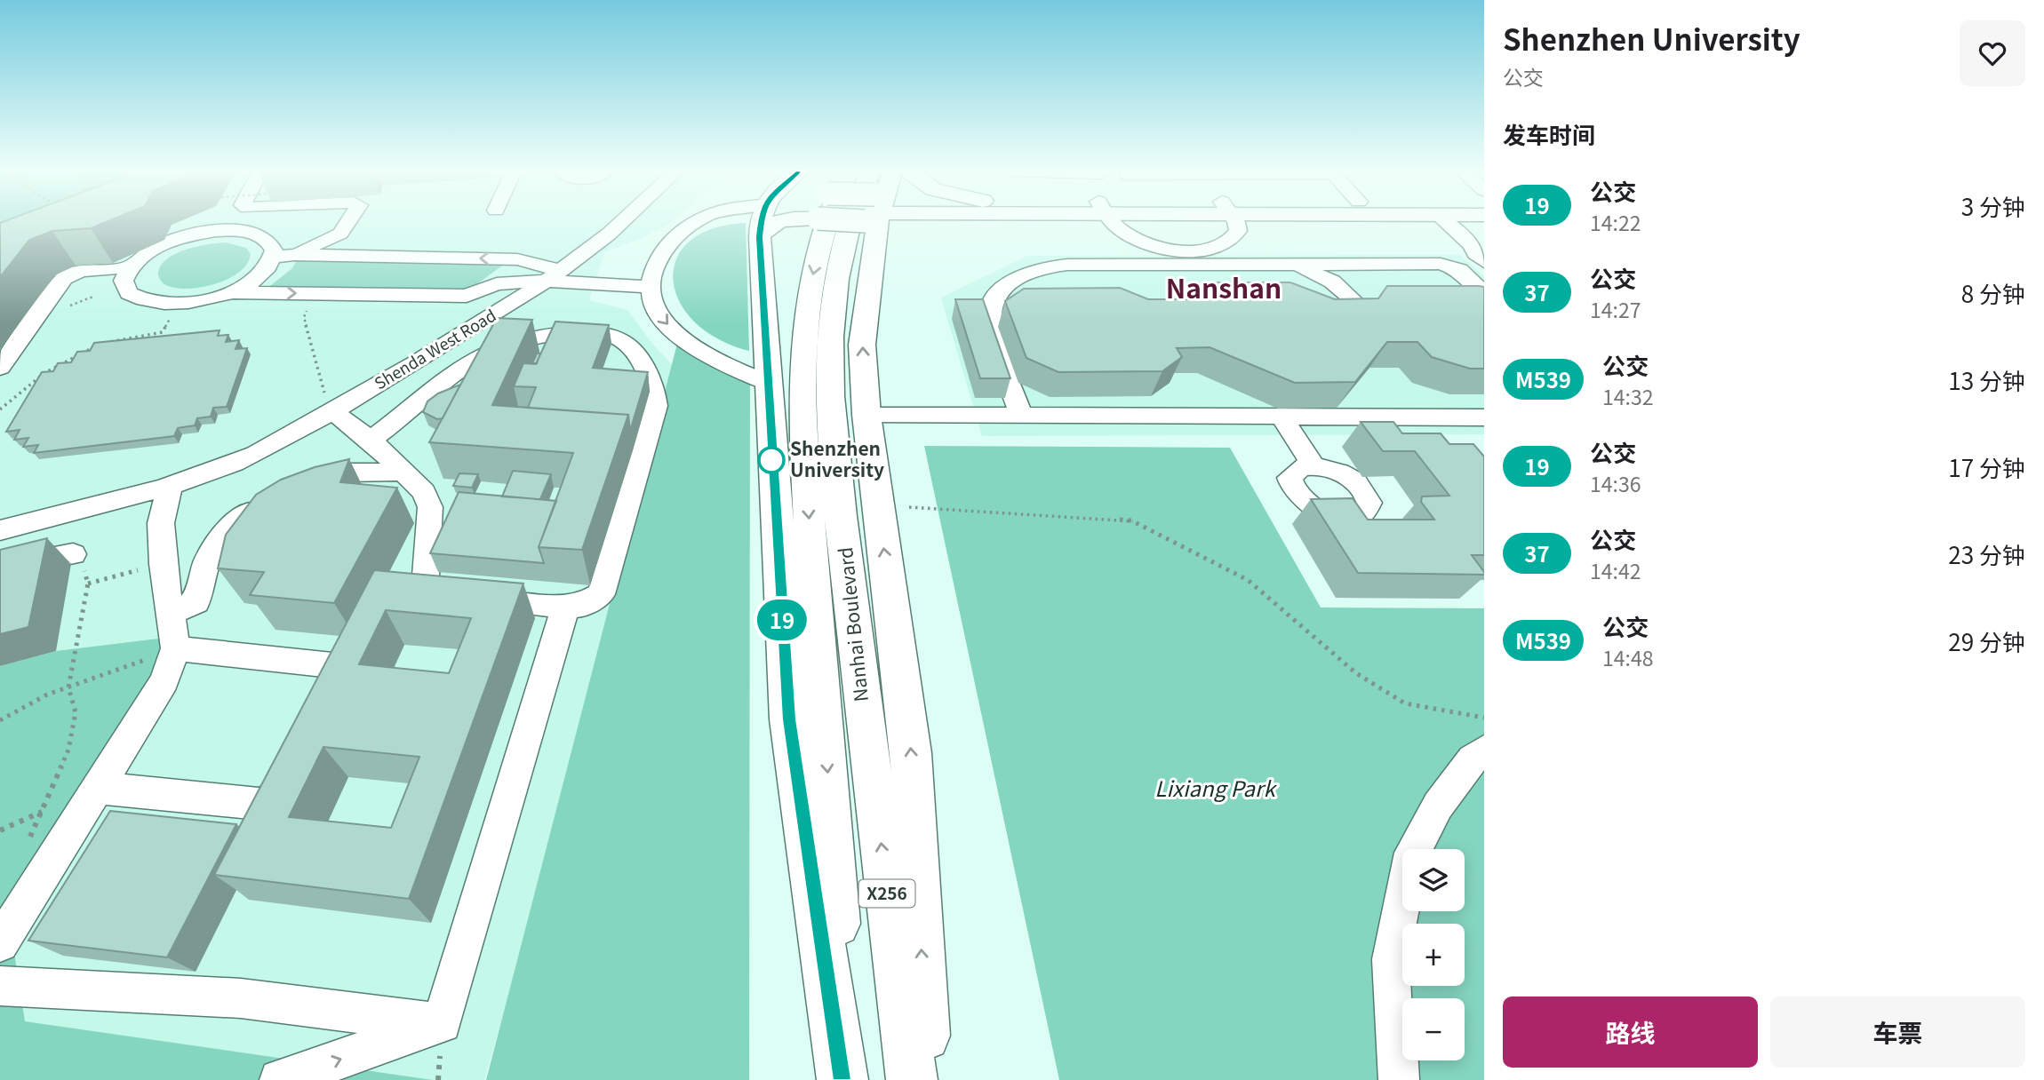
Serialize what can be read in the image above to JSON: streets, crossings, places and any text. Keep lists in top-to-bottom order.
{
  "streets": {
    "main road": ["Nanhai Boulevard", "X256"],
    "street": ["Shenda West Road"]
  },
  "districts": ["Nanshan"],
  "parks": ["Lixiang Park"],
  "places": ["Shenzhen University"],
  "lines": ["bus line 19"],
  "page": {
    "on_map": "19",
    "heading": [
      ["Shenzhen University", "公交"],
      "发车时间"
    ],
    "list": [
      {
        "mark": "19",
        "name": "公交",
        "note": "14:22",
        "value": "3 分钟"
      },
      {
        "mark": "37",
        "name": "公交",
        "note": "14:27",
        "value": "8 分钟"
      },
      {
        "mark": "M539",
        "name": "公交",
        "note": "14:32",
        "value": "13 分钟"
      },
      {
        "mark": "19",
        "name": "公交",
        "note": "14:36",
        "value": "17 分钟"
      },
      {
        "mark": "37",
        "name": "公交",
        "note": "14:42",
        "value": "23 分钟"
      },
      {
        "mark": "M539",
        "name": "公交",
        "note": "14:48",
        "value": "29 分钟"
      }
    ],
    "map_buttons": ["+", "−"],
    "buttons": ["路线", "车票"]
  }
}
